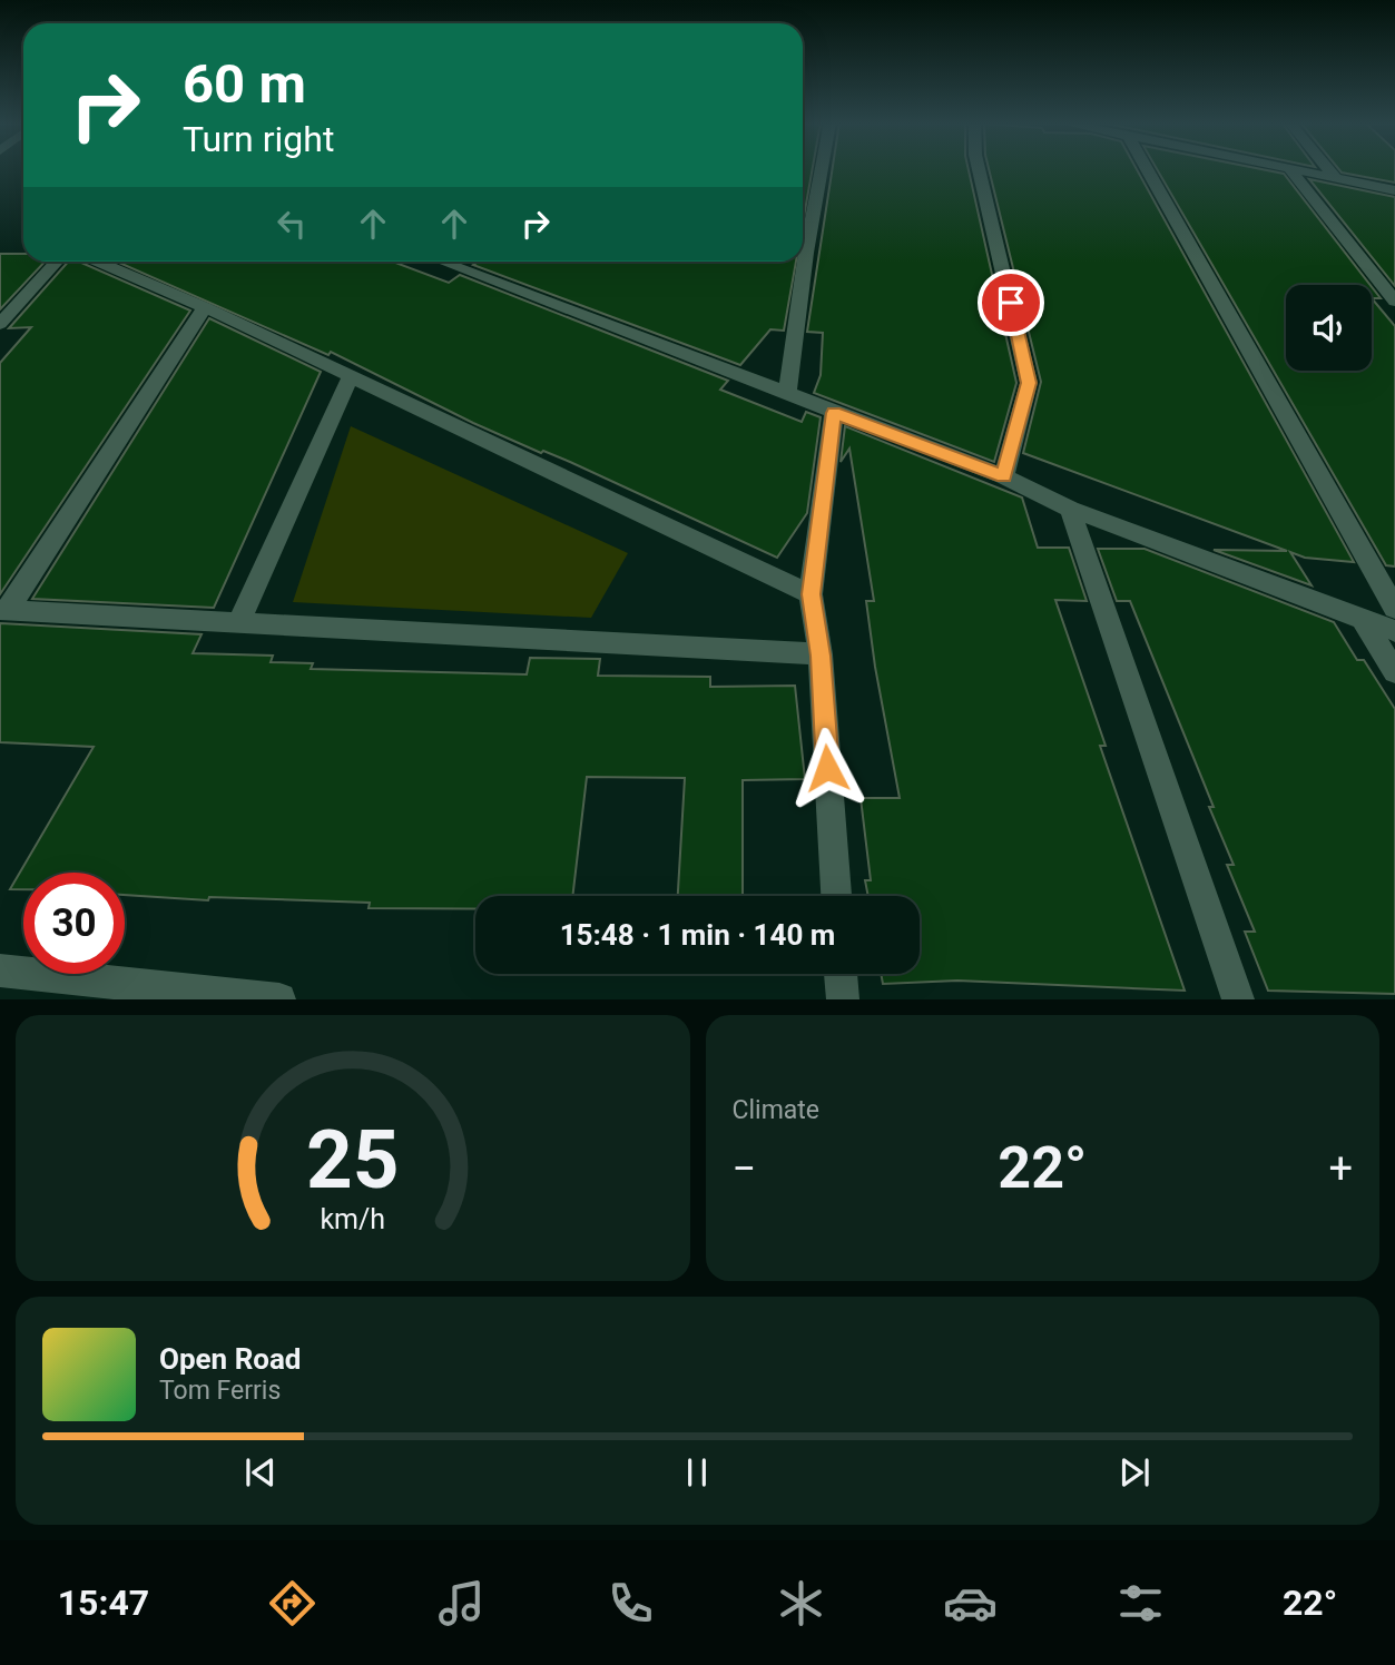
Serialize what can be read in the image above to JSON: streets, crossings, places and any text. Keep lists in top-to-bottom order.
{
  "page": {
    "turn": ["60 m", "Turn right"],
    "limit": "30",
    "trip": "15:48 · 1 min · 140 m",
    "tile": "Climate",
    "heat": ["−", "22°", "+"],
    "song": ["Open Road", "Tom Ferris"],
    "tabs": ["15:47", "22°"],
    "gauge": ["25", "km/h"]
  }
}
